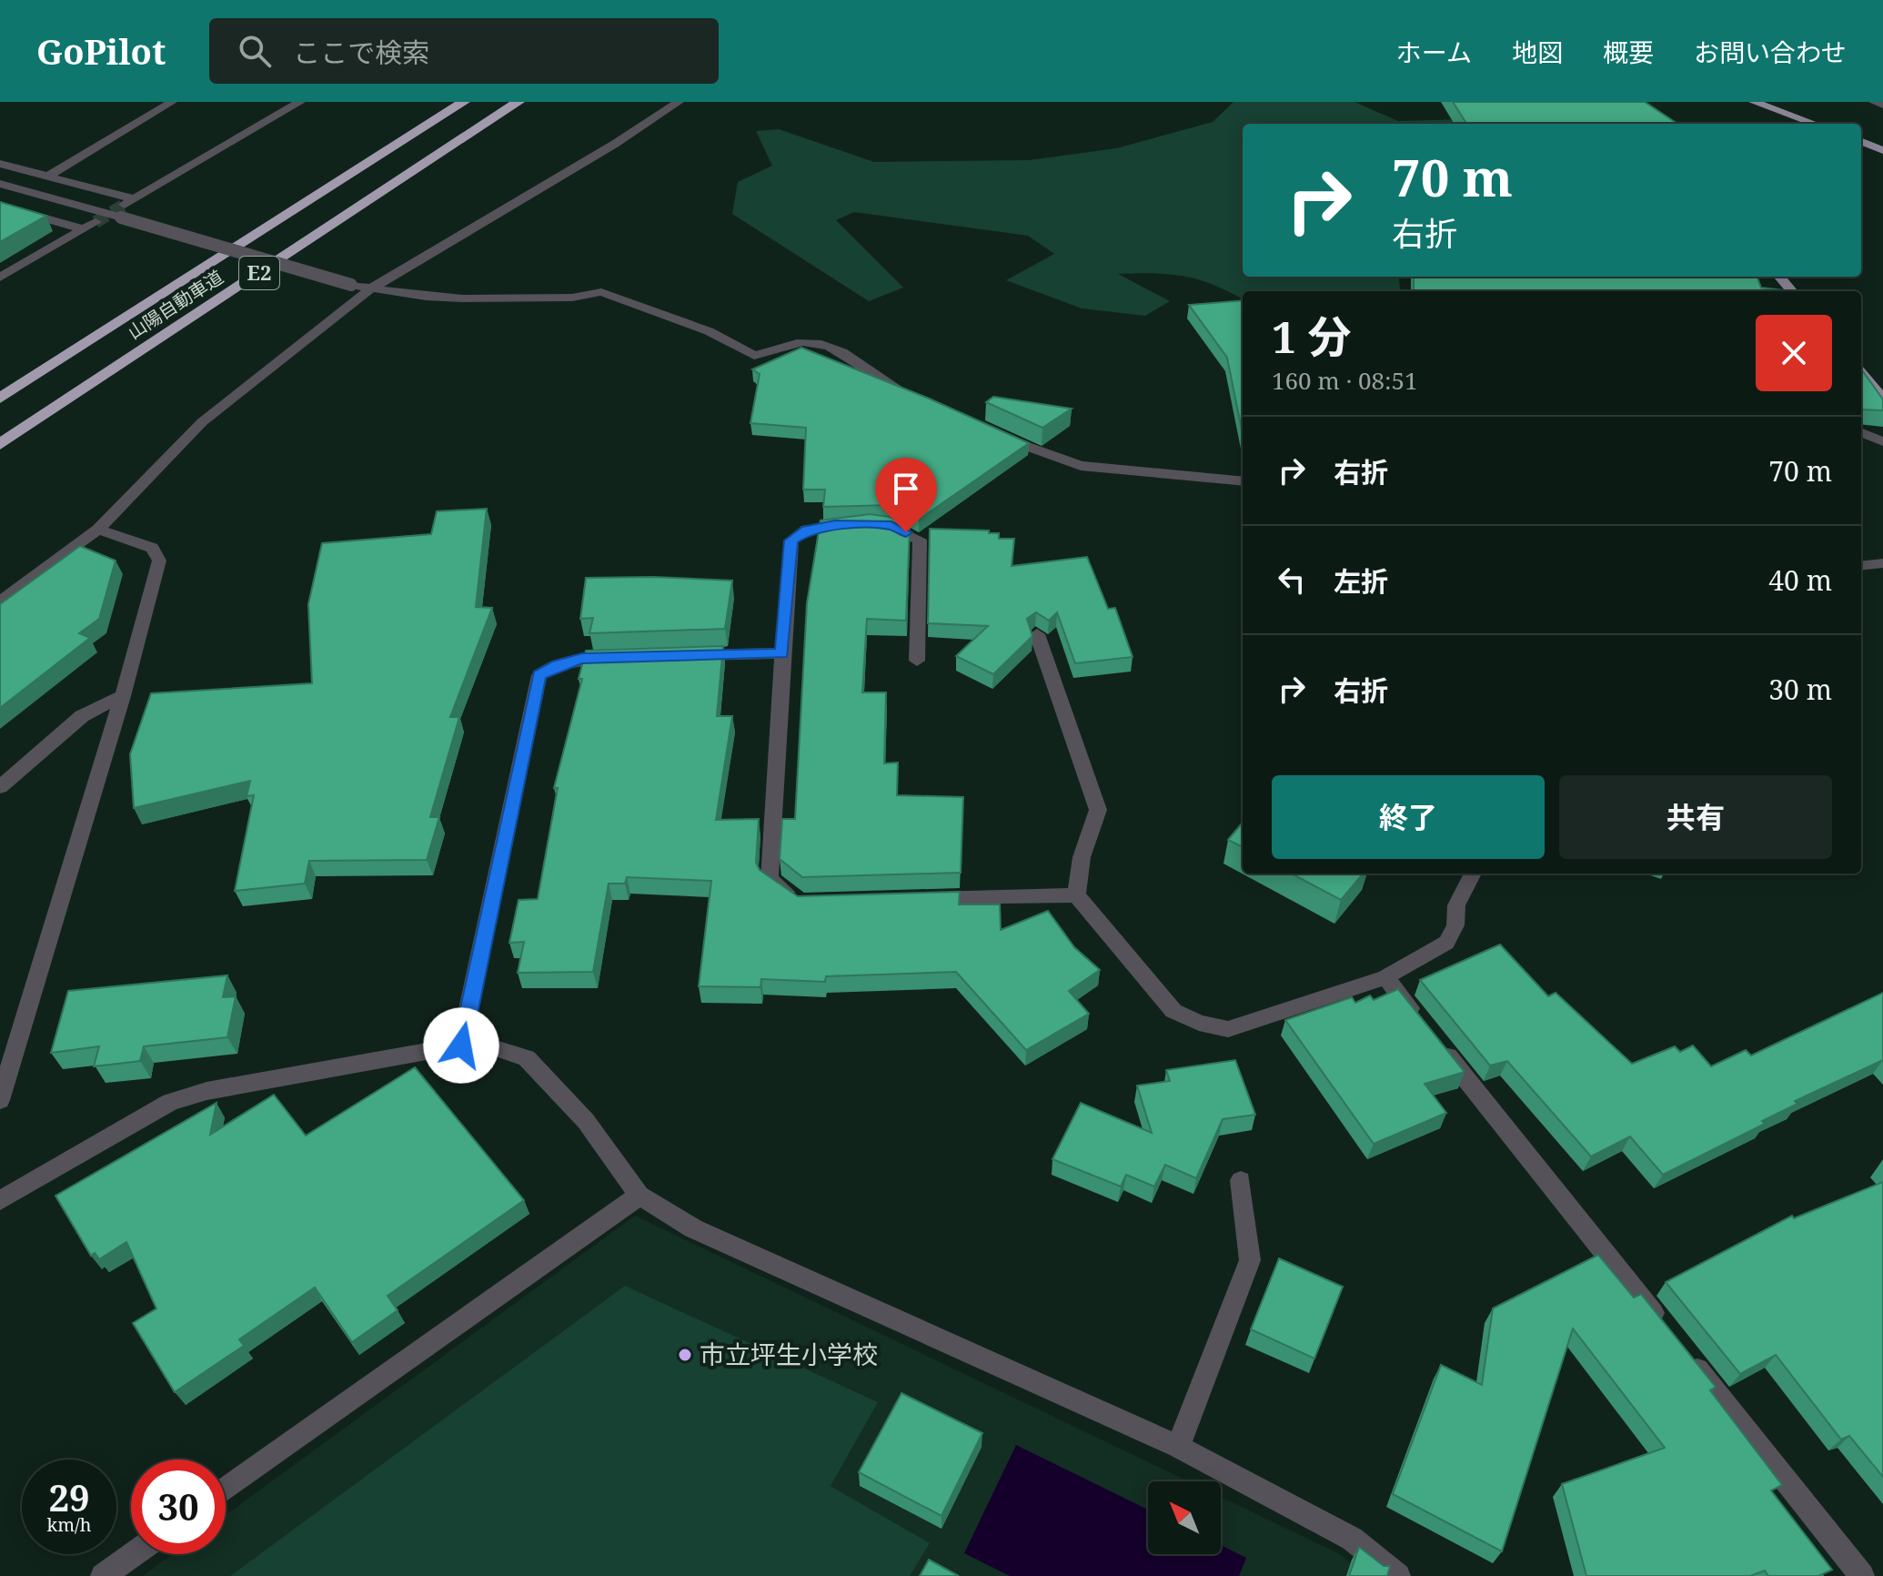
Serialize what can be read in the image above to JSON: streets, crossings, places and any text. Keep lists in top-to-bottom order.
{
  "streets": {
    "highway": ["E2", "山陽自動車道"]
  },
  "places": ["市立坪生小学校"],
  "north": "top left",
  "page": {
    "header": "GoPilot",
    "search": "ここで検索",
    "nav": [
      "ホーム",
      "地図",
      "概要",
      "お問い合わせ"
    ],
    "turn": ["70 m", "右折"],
    "heading": ["1 分", "160 m · 08:51"],
    "list": [
      {
        "name": "右折",
        "value": "70 m"
      },
      {
        "name": "左折",
        "value": "40 m"
      },
      {
        "name": "右折",
        "value": "30 m"
      }
    ],
    "buttons": ["終了", "共有"],
    "speed": "29 km/h",
    "limit": "30"
  }
}
